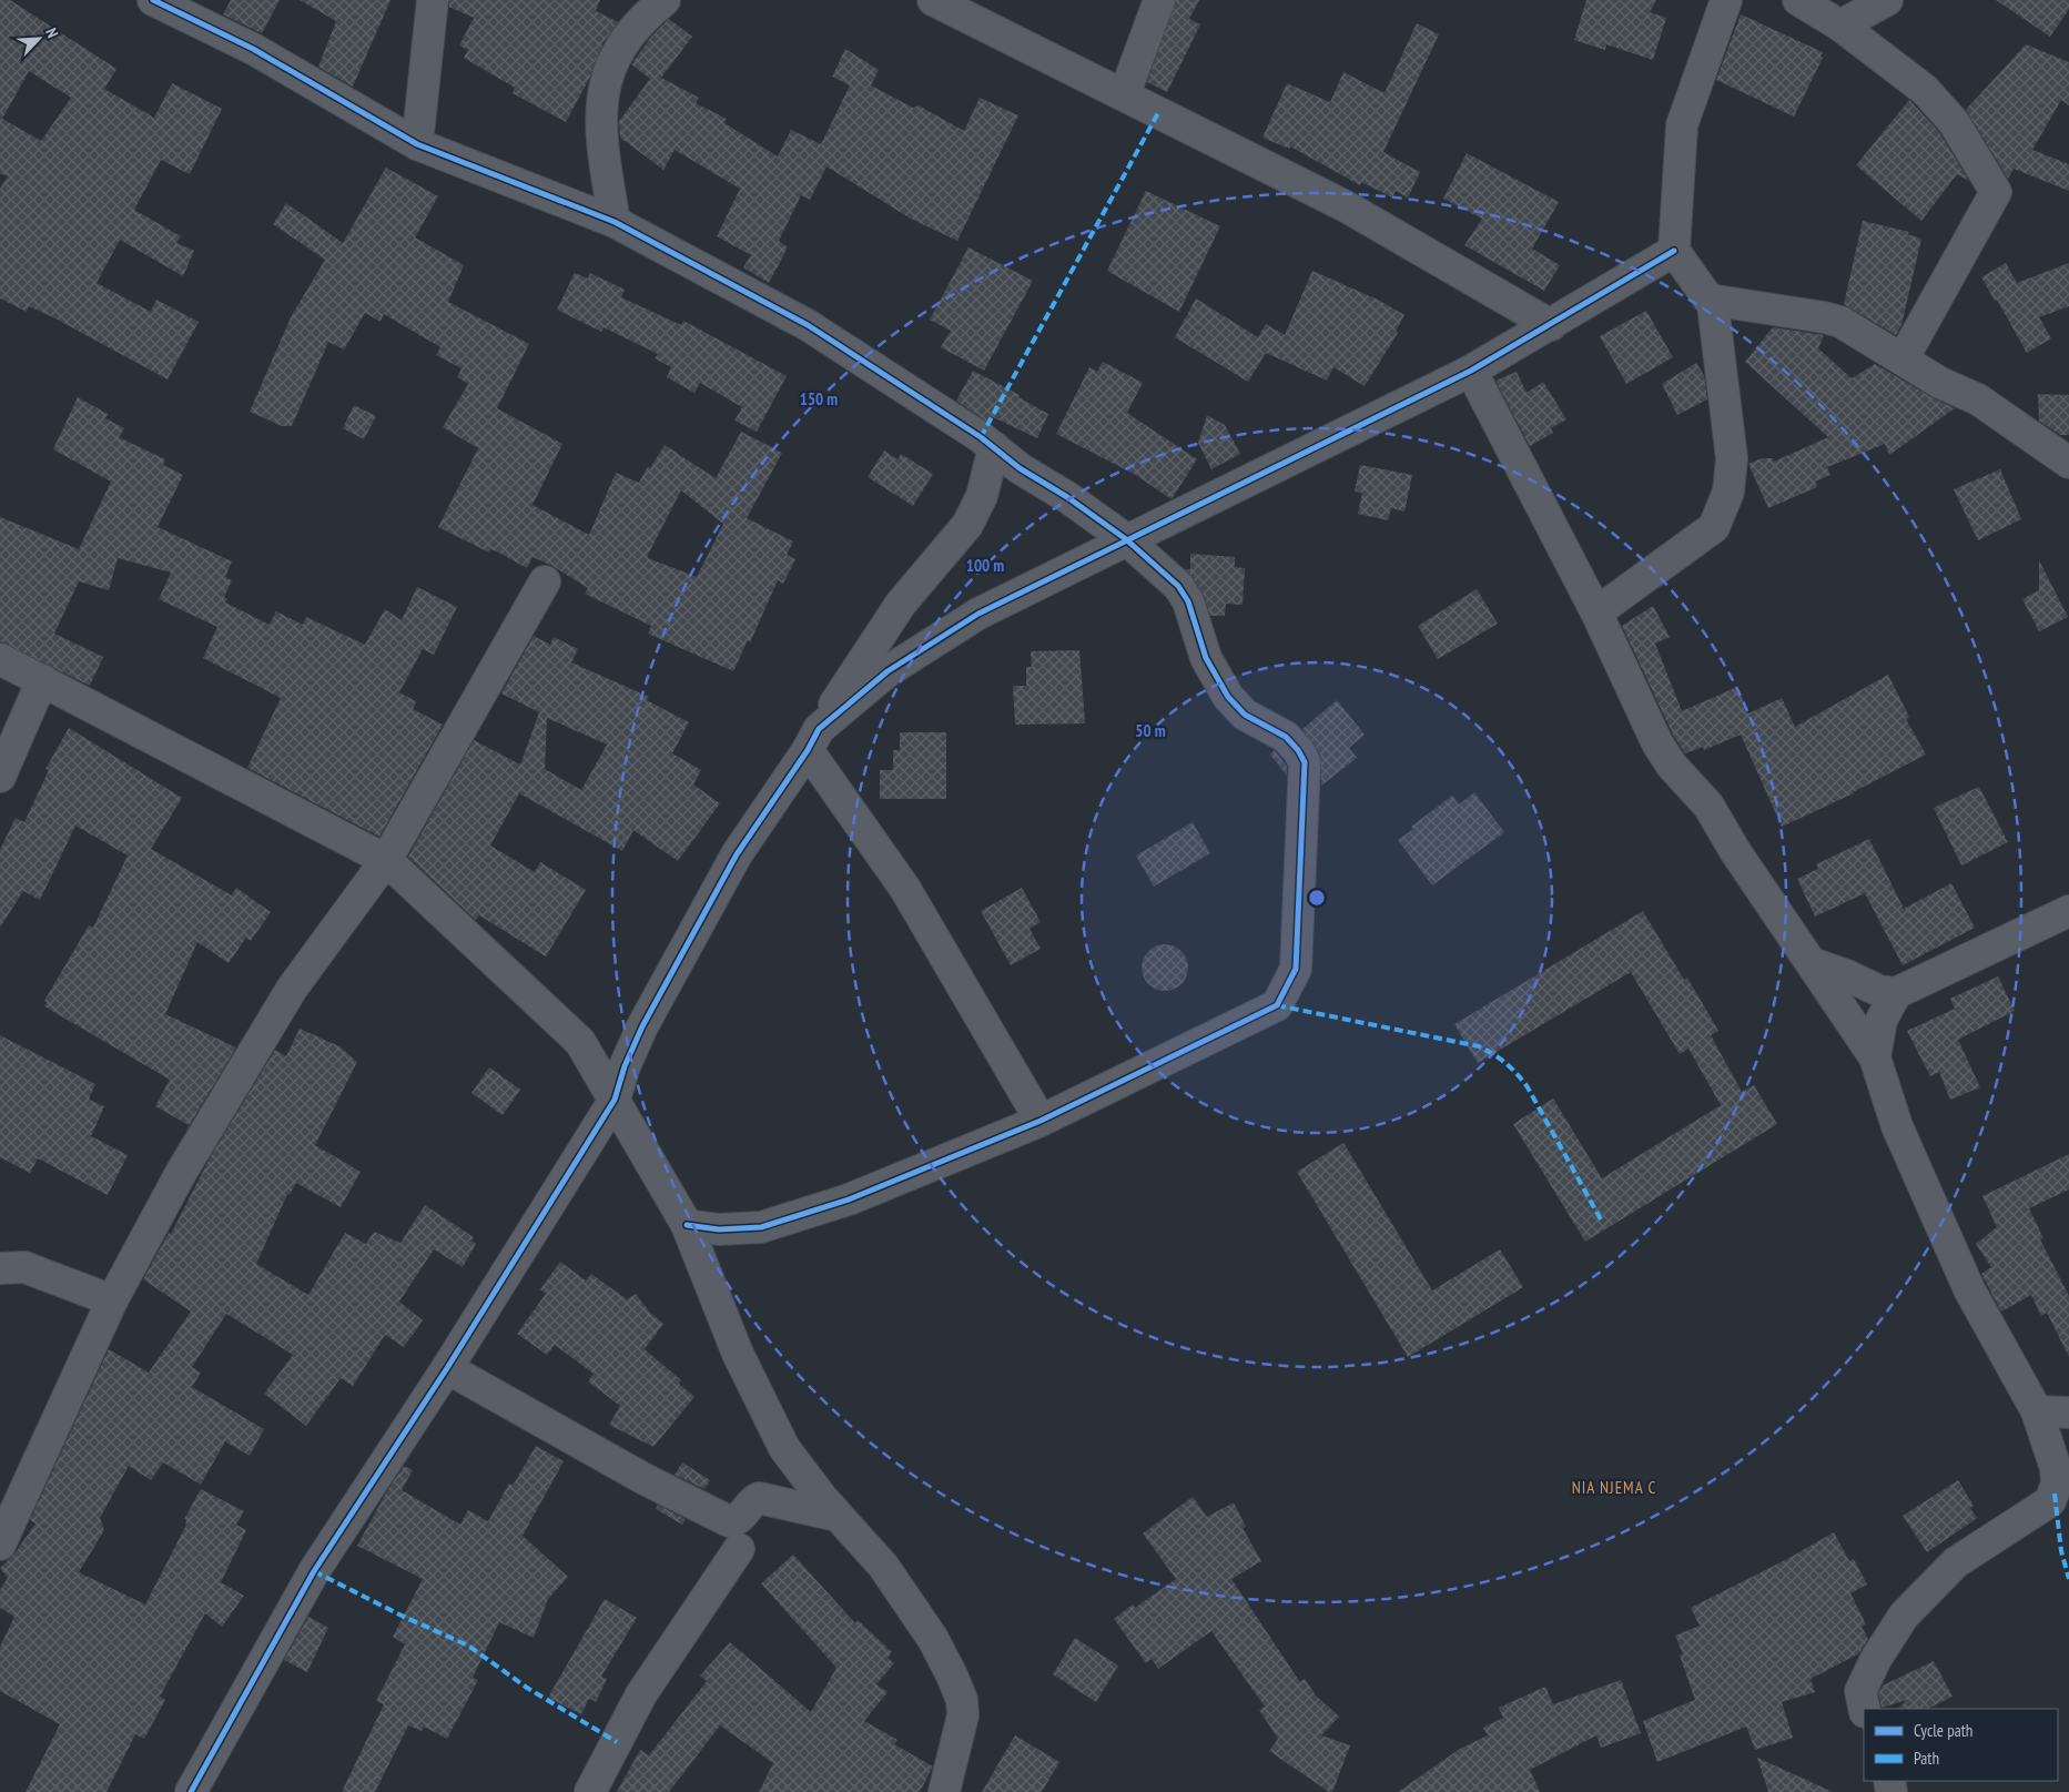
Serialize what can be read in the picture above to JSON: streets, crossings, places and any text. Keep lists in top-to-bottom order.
{
  "districts": ["NIA NJEMA C"],
  "legend": ["Cycle path", "Path"],
  "north": "top right",
  "rings": ["150 m", "100 m", "50 m"]
}
